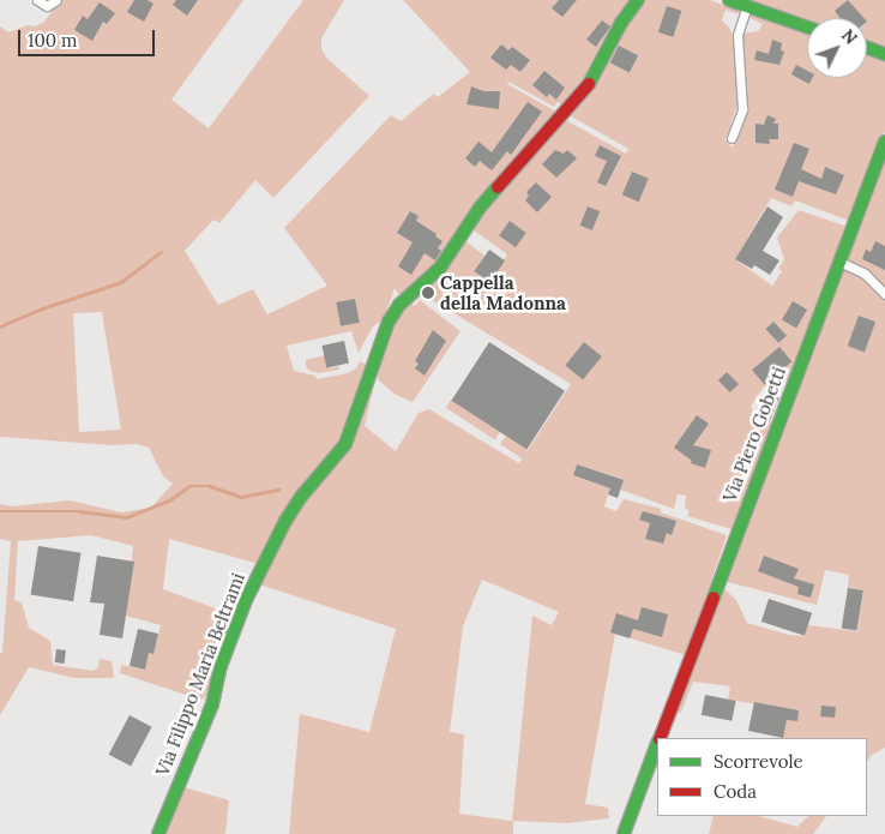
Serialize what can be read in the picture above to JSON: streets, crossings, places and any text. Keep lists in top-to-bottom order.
{
  "streets": {
    "street": ["Via Piero Gobetti", "Via Filippo Maria Beltrami"]
  },
  "places": ["Cappella della Madonna"],
  "legend": ["Scorrevole", "Coda"],
  "scale_bar": "100 m",
  "north": "top right"
}
